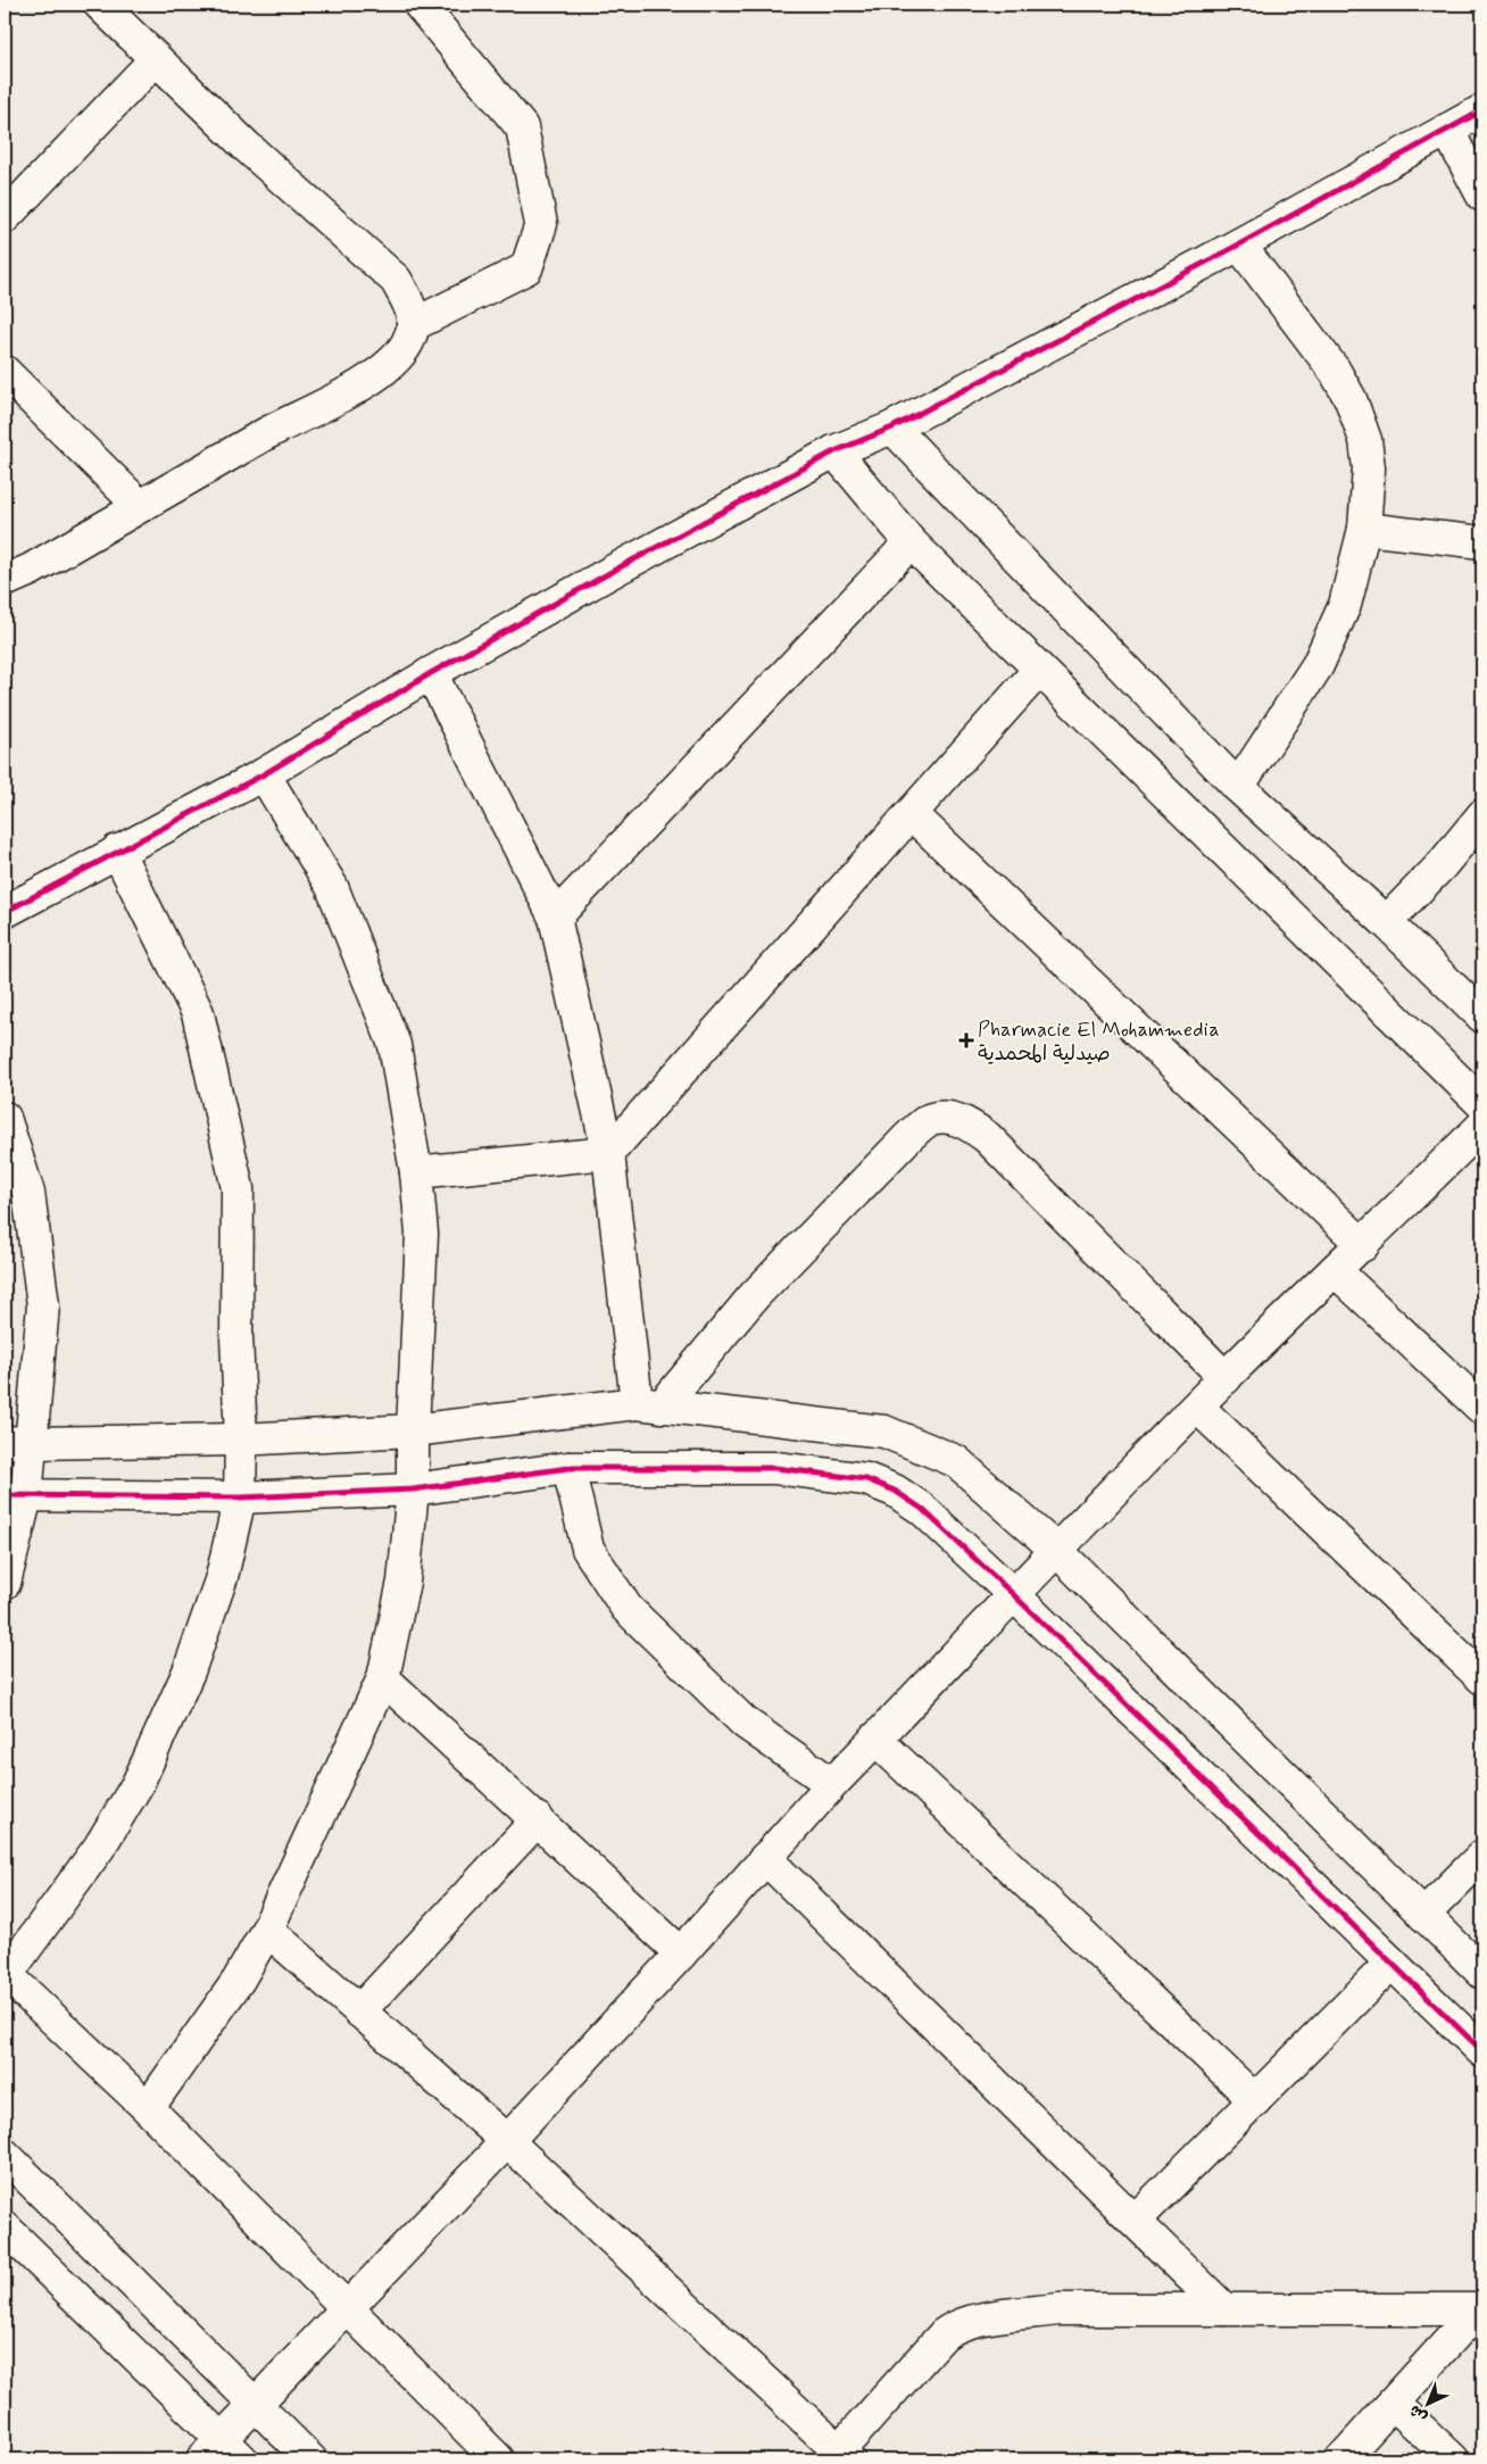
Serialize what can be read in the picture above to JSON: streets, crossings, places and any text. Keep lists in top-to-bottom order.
{
  "places": {
    "health": ["Pharmacie El Mohammedia صيدلية المحمدية"]
  },
  "north": "bottom left"
}
